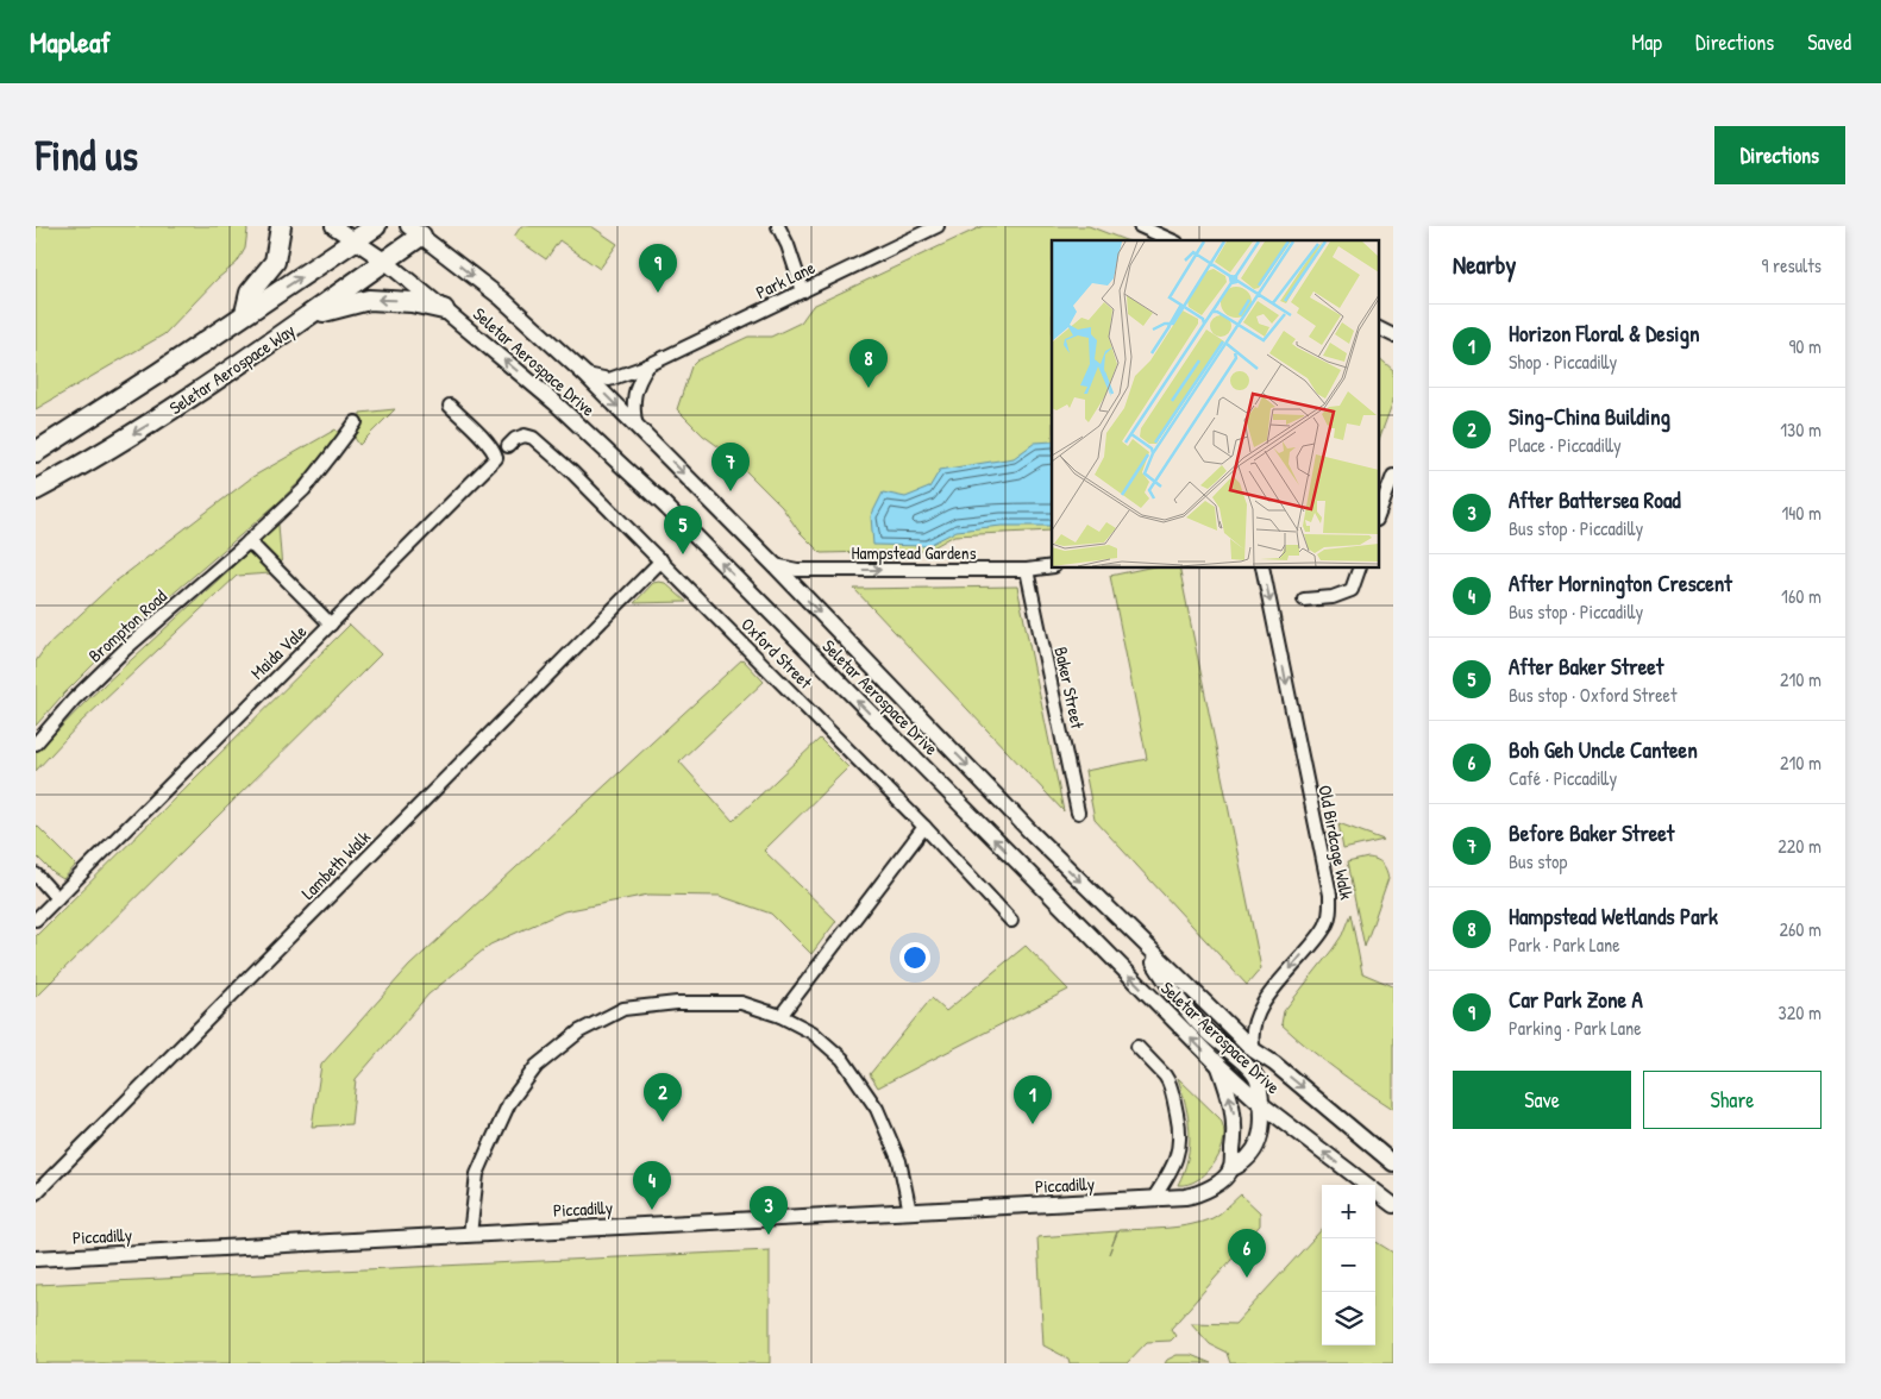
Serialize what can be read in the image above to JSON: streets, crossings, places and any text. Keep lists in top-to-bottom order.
{
  "streets": {
    "main road": ["Seletar Aerospace Way"],
    "street": [
      "Park Lane",
      "Seletar Aerospace Drive",
      "Hampstead Gardens",
      "Brompton Road",
      "Maida Vale",
      "Oxford Street",
      "Baker Street",
      "Old Birdcage Walk",
      "Lambeth Walk",
      "Piccadilly"
    ]
  },
  "crossings": [
    ["Park Lane", "Seletar Aerospace Drive"],
    ["Seletar Aerospace Drive", "Seletar Aerospace Way"],
    ["Seletar Aerospace Drive", "Hampstead Gardens"],
    ["Seletar Aerospace Drive", "Old Birdcage Walk"],
    ["Seletar Aerospace Drive", "Piccadilly"],
    ["Hampstead Gardens", "Baker Street"],
    ["Oxford Street", "Lambeth Walk"]
  ],
  "one_way": ["Hampstead Gardens", "Old Birdcage Walk"],
  "page": {
    "header": "Mapleaf",
    "nav": ["Map", "Directions", "Saved"],
    "buttons": [
      "Directions",
      ["Save", "Share"]
    ],
    "title": "Find us",
    "heading": ["Nearby", "9 results"],
    "pins": [
      "9",
      "8",
      "7",
      "5",
      "2",
      "1",
      "4",
      "3",
      "6"
    ],
    "list": [
      {
        "mark": "1",
        "name": "Horizon Floral & Design",
        "note": "Shop · Piccadilly",
        "value": "90 m"
      },
      {
        "mark": "2",
        "name": "Sing-China Building",
        "note": "Place · Piccadilly",
        "value": "130 m"
      },
      {
        "mark": "3",
        "name": "After Battersea Road",
        "note": "Bus stop · Piccadilly",
        "value": "140 m"
      },
      {
        "mark": "4",
        "name": "After Mornington Crescent",
        "note": "Bus stop · Piccadilly",
        "value": "160 m"
      },
      {
        "mark": "5",
        "name": "After Baker Street",
        "note": "Bus stop · Oxford Street",
        "value": "210 m"
      },
      {
        "mark": "6",
        "name": "Boh Geh Uncle Canteen",
        "note": "Café · Piccadilly",
        "value": "210 m"
      },
      {
        "mark": "7",
        "name": "Before Baker Street",
        "note": "Bus stop",
        "value": "220 m"
      },
      {
        "mark": "8",
        "name": "Hampstead Wetlands Park",
        "note": "Park · Park Lane",
        "value": "260 m"
      },
      {
        "mark": "9",
        "name": "Car Park Zone A",
        "note": "Parking · Park Lane",
        "value": "320 m"
      }
    ],
    "map_buttons": ["+", "−"]
  }
}
